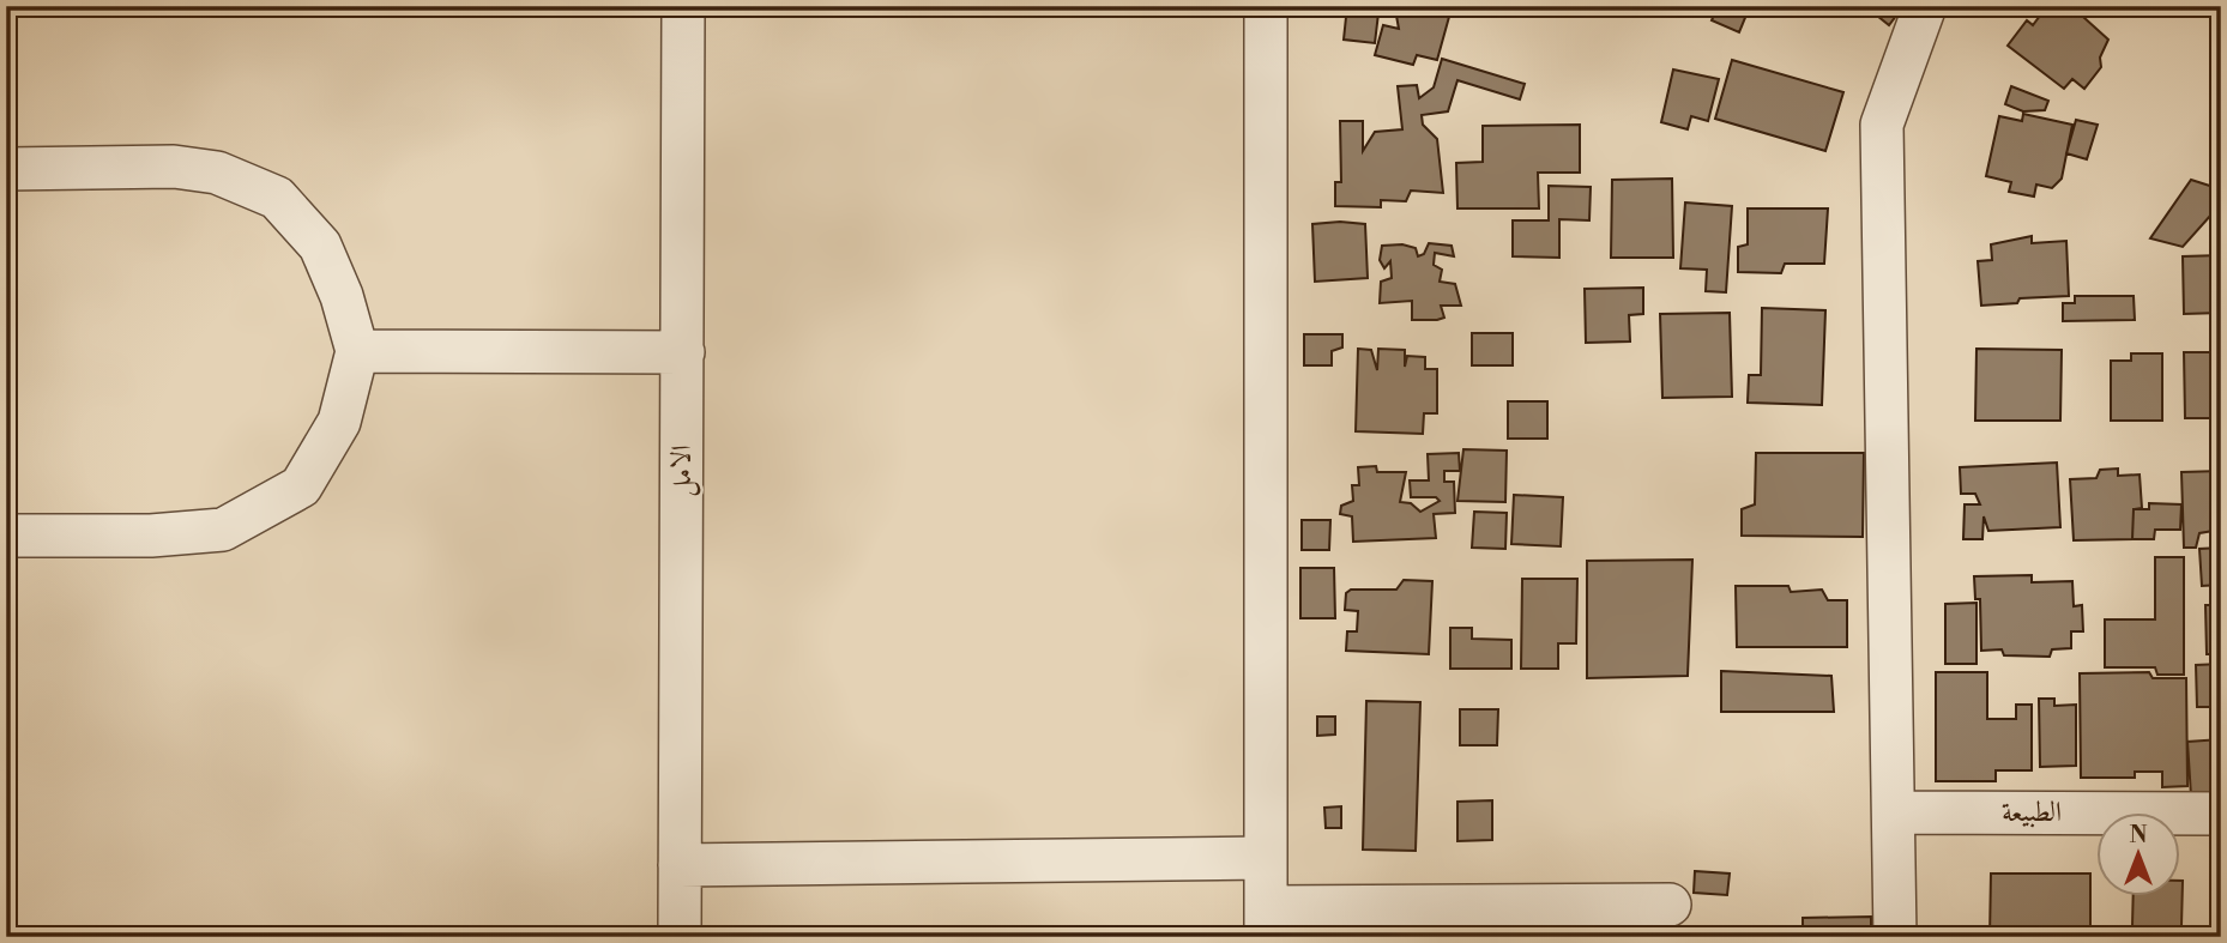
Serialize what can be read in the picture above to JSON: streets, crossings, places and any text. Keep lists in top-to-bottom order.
{
  "streets": {
    "street": ["الامل", "الطبيعة"]
  },
  "north": "top"
}
